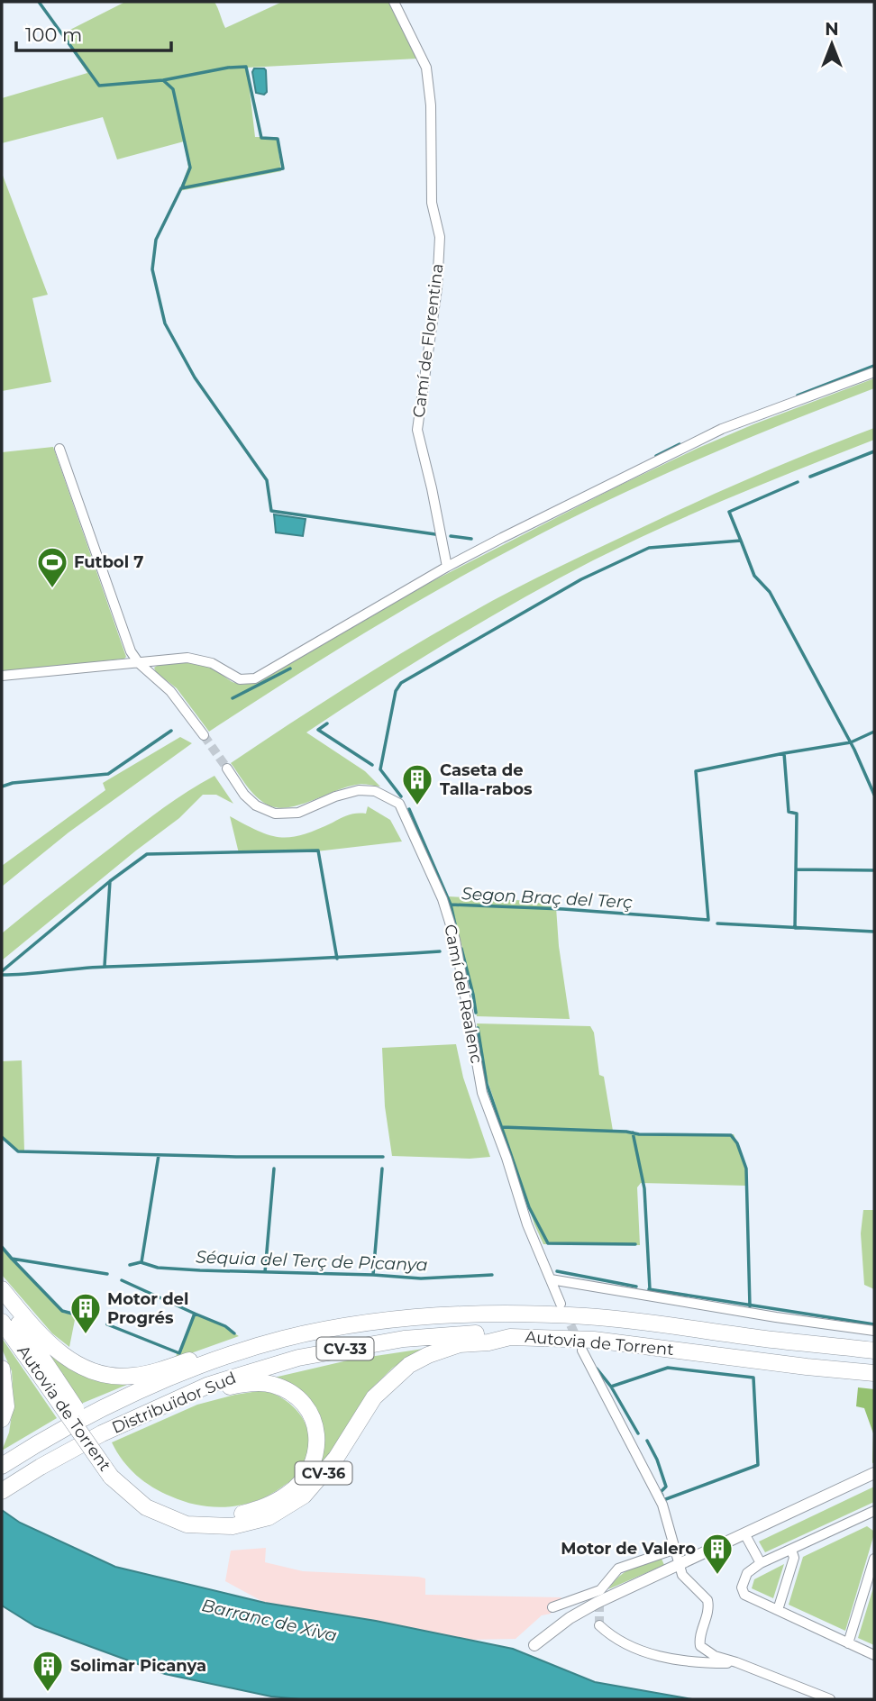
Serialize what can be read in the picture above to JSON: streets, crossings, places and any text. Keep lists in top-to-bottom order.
{
  "streets": {
    "highway": [
      "Autovia de Torrent",
      "CV-33",
      "Distribuïdor Sud",
      "CV-36"
    ],
    "street": ["Camí de Florentina", "Camí del Realenc"]
  },
  "crossings": [
    ["Autovia de Torrent", "Distribuïdor Sud"]
  ],
  "water": ["Segon Braç del Terç", "Séquia del Terç de Picanya", "Barranc de Xiva"],
  "places": {
    "sports": ["Futbol 7"],
    "building": [
      "Caseta de Talla-rabos",
      "Motor del Progrés",
      "Motor de Valero",
      "Solimar Picanya"
    ]
  },
  "scale_bar": "100 m",
  "north": "top"
}
